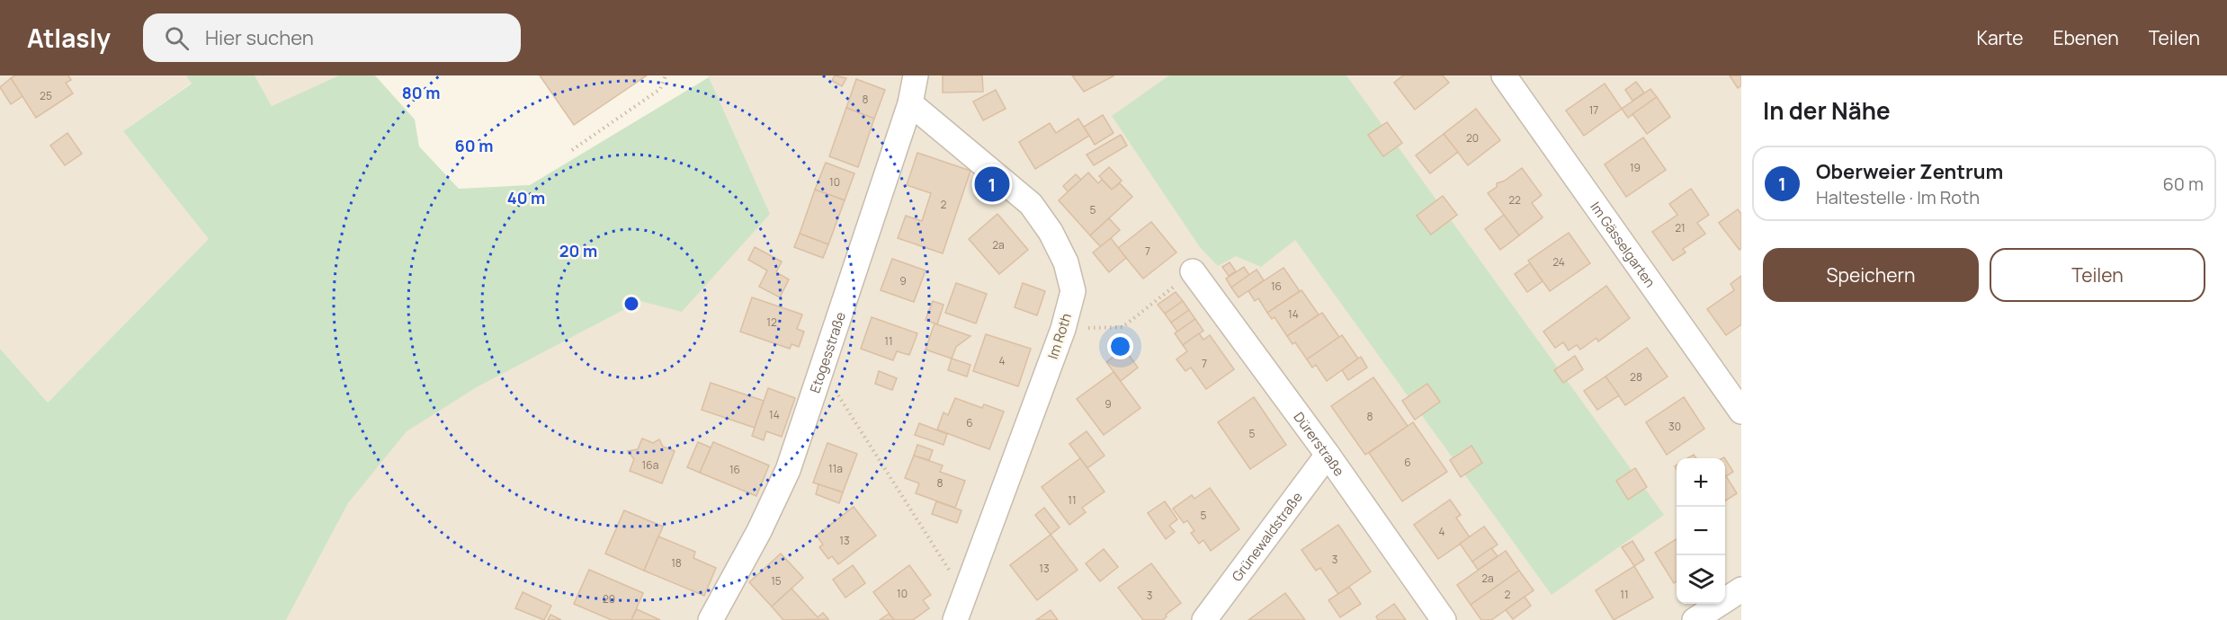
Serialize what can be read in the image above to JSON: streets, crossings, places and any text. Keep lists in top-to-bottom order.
{
  "streets": {
    "street": [
      "Im Gässelgarten",
      "Im Roth",
      "Etogesstraße",
      "Dürerstraße",
      "Grünewaldstraße"
    ]
  },
  "crossings": [
    ["Im Roth", "Etogesstraße"],
    ["Dürerstraße", "Grünewaldstraße"]
  ],
  "house_numbers": [
    "25",
    "8",
    "17",
    "20",
    "19",
    "10",
    "22",
    "2",
    "5",
    "21",
    "2a",
    "7",
    "24",
    "9",
    "16",
    "14",
    "12",
    "11",
    "4",
    "7",
    "28",
    "9",
    "14",
    "8",
    "6",
    "30",
    "5",
    "6",
    "16a",
    "11a",
    "16",
    "8",
    "11",
    "5",
    "4",
    "13",
    "3",
    "18",
    "13",
    "2a",
    "15",
    "10",
    "2",
    "11",
    "3",
    "20"
  ],
  "page": {
    "header": "Atlasly",
    "search": "Hier suchen",
    "nav": ["Karte", "Ebenen", "Teilen"],
    "heading": "In der Nähe",
    "list": [
      {
        "mark": "1",
        "name": "Oberweier Zentrum",
        "note": "Haltestelle · Im Roth",
        "value": "60 m"
      }
    ],
    "pins": "1",
    "buttons": ["Speichern", "Teilen"],
    "map_buttons": ["+", "−"]
  },
  "rings": [
    "80 m",
    "60 m",
    "40 m",
    "20 m"
  ]
}
